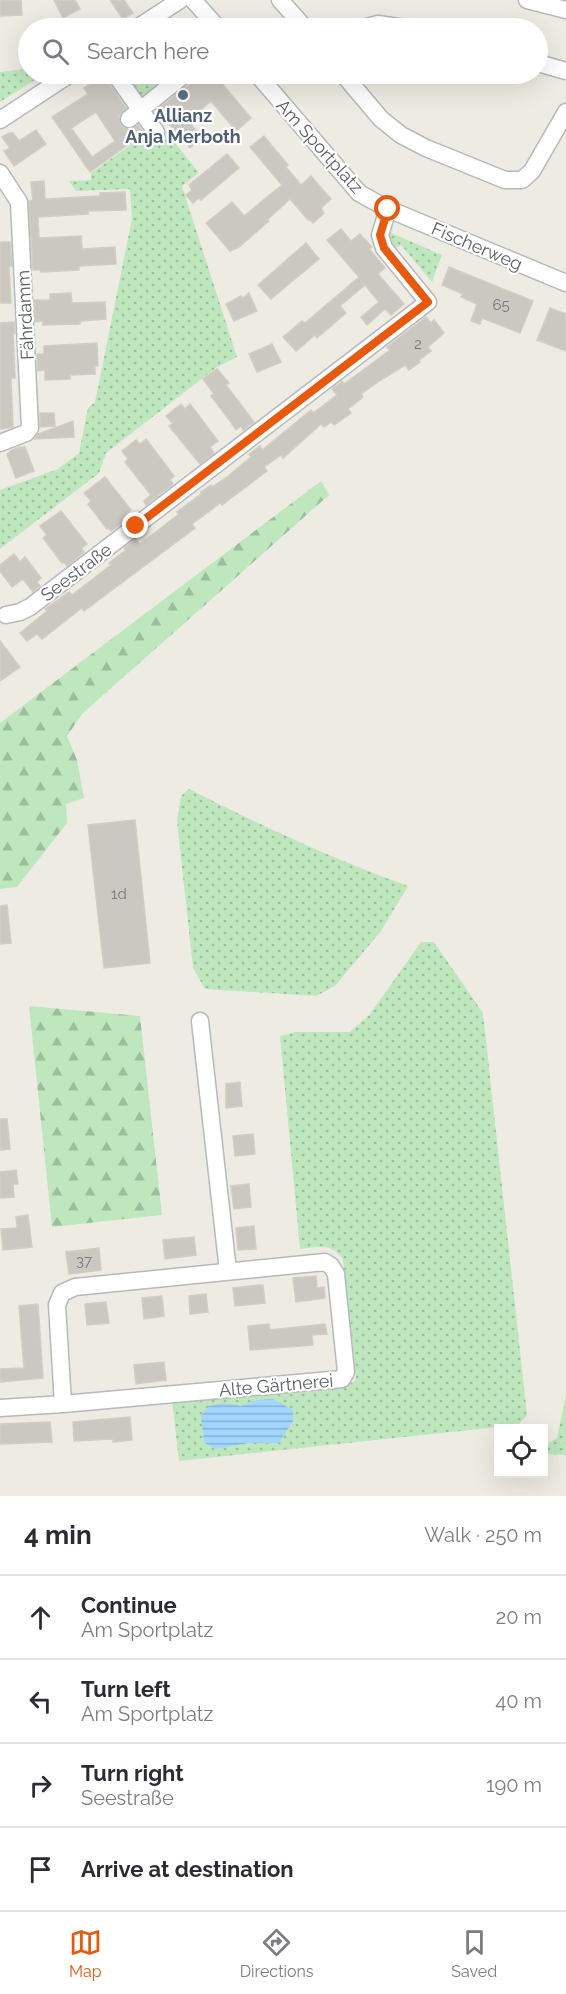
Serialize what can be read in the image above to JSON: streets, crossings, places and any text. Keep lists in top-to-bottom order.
{
  "streets": {
    "street": [
      "Am Sportplatz",
      "Fischerweg",
      "Fährdamm",
      "Seestraße",
      "Alte Gärtnerei"
    ]
  },
  "crossings": [
    ["Am Sportplatz", "Fischerweg"],
    ["Am Sportplatz", "Seestraße"],
    ["Fischerweg", "Seestraße"]
  ],
  "places": ["Allianz Anja Merboth"],
  "house_numbers": [
    "65",
    "2",
    "1d",
    "37"
  ],
  "page": {
    "search": "Search here",
    "heading": ["4 min", "Walk · 250 m"],
    "list": [
      ["Continue", "Am Sportplatz", "20 m"],
      ["Turn left", "Am Sportplatz", "40 m"],
      ["Turn right", "Seestraße", "190 m"],
      "Arrive at destination"
    ],
    "nav": ["Map", "Directions", "Saved"]
  }
}
